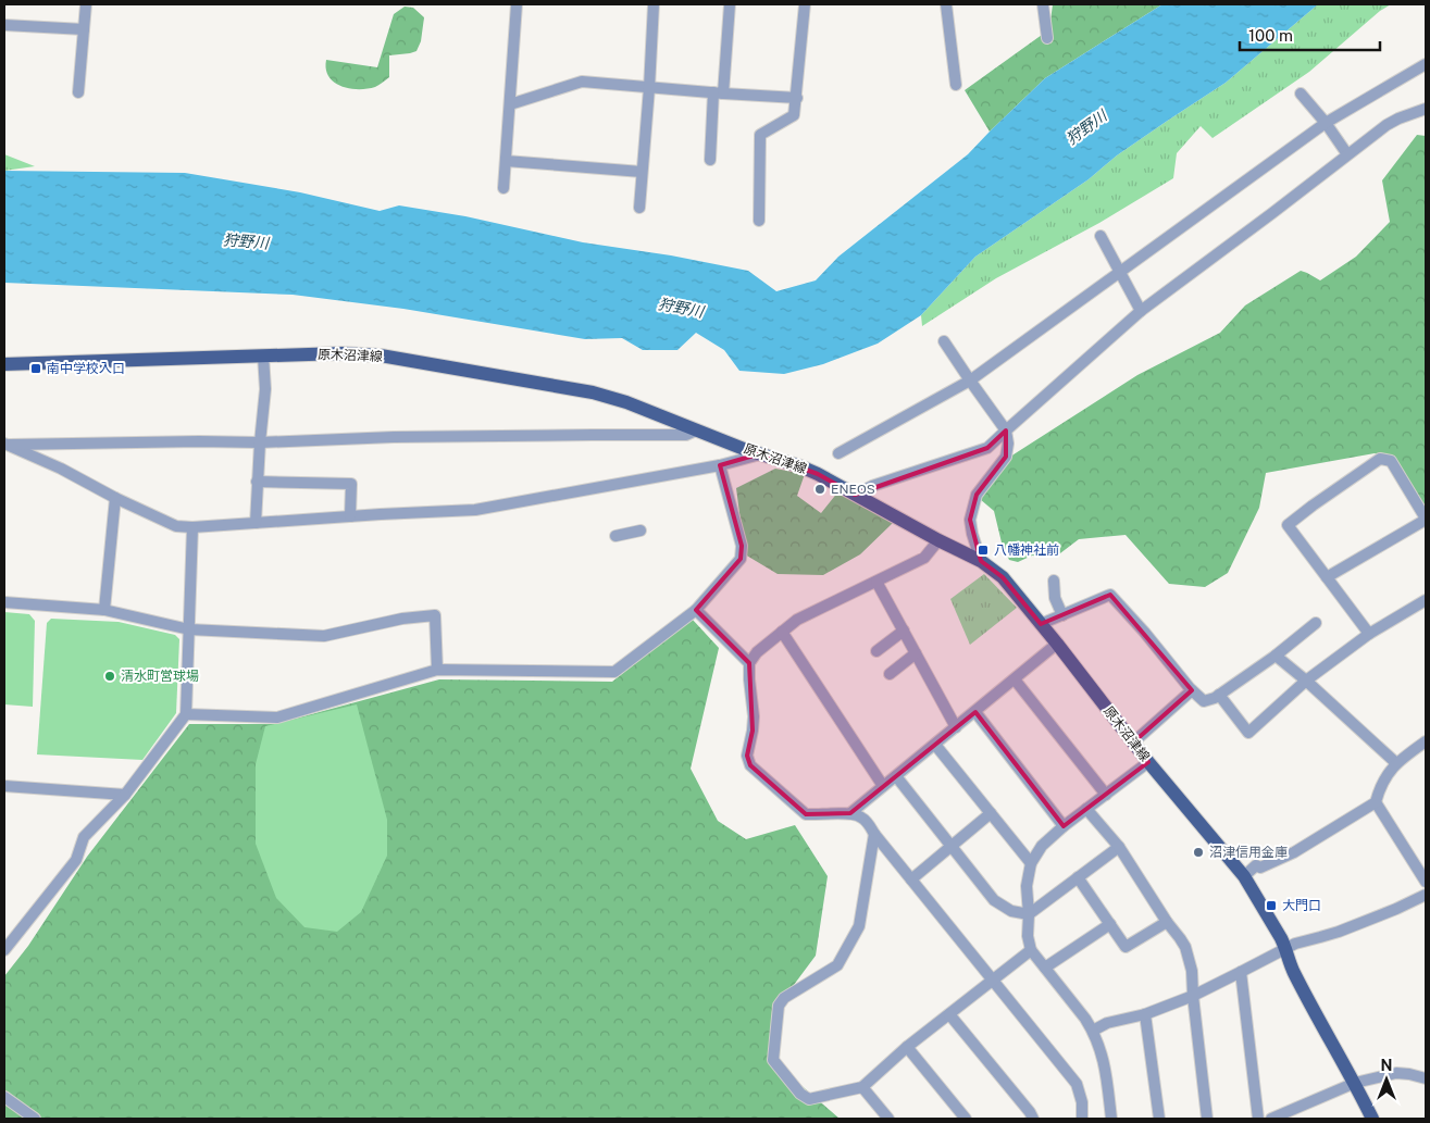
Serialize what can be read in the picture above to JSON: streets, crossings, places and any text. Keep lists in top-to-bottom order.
{
  "streets": {
    "main road": ["原木沼津線"]
  },
  "water": ["狩野川"],
  "places": {
    "transit": ["南中学校入口", "八幡神社前", "大門口"],
    "other": ["ENEOS", "清水町営球場", "沼津信用金庫"]
  },
  "scale_bar": "100 m",
  "north": "top"
}
